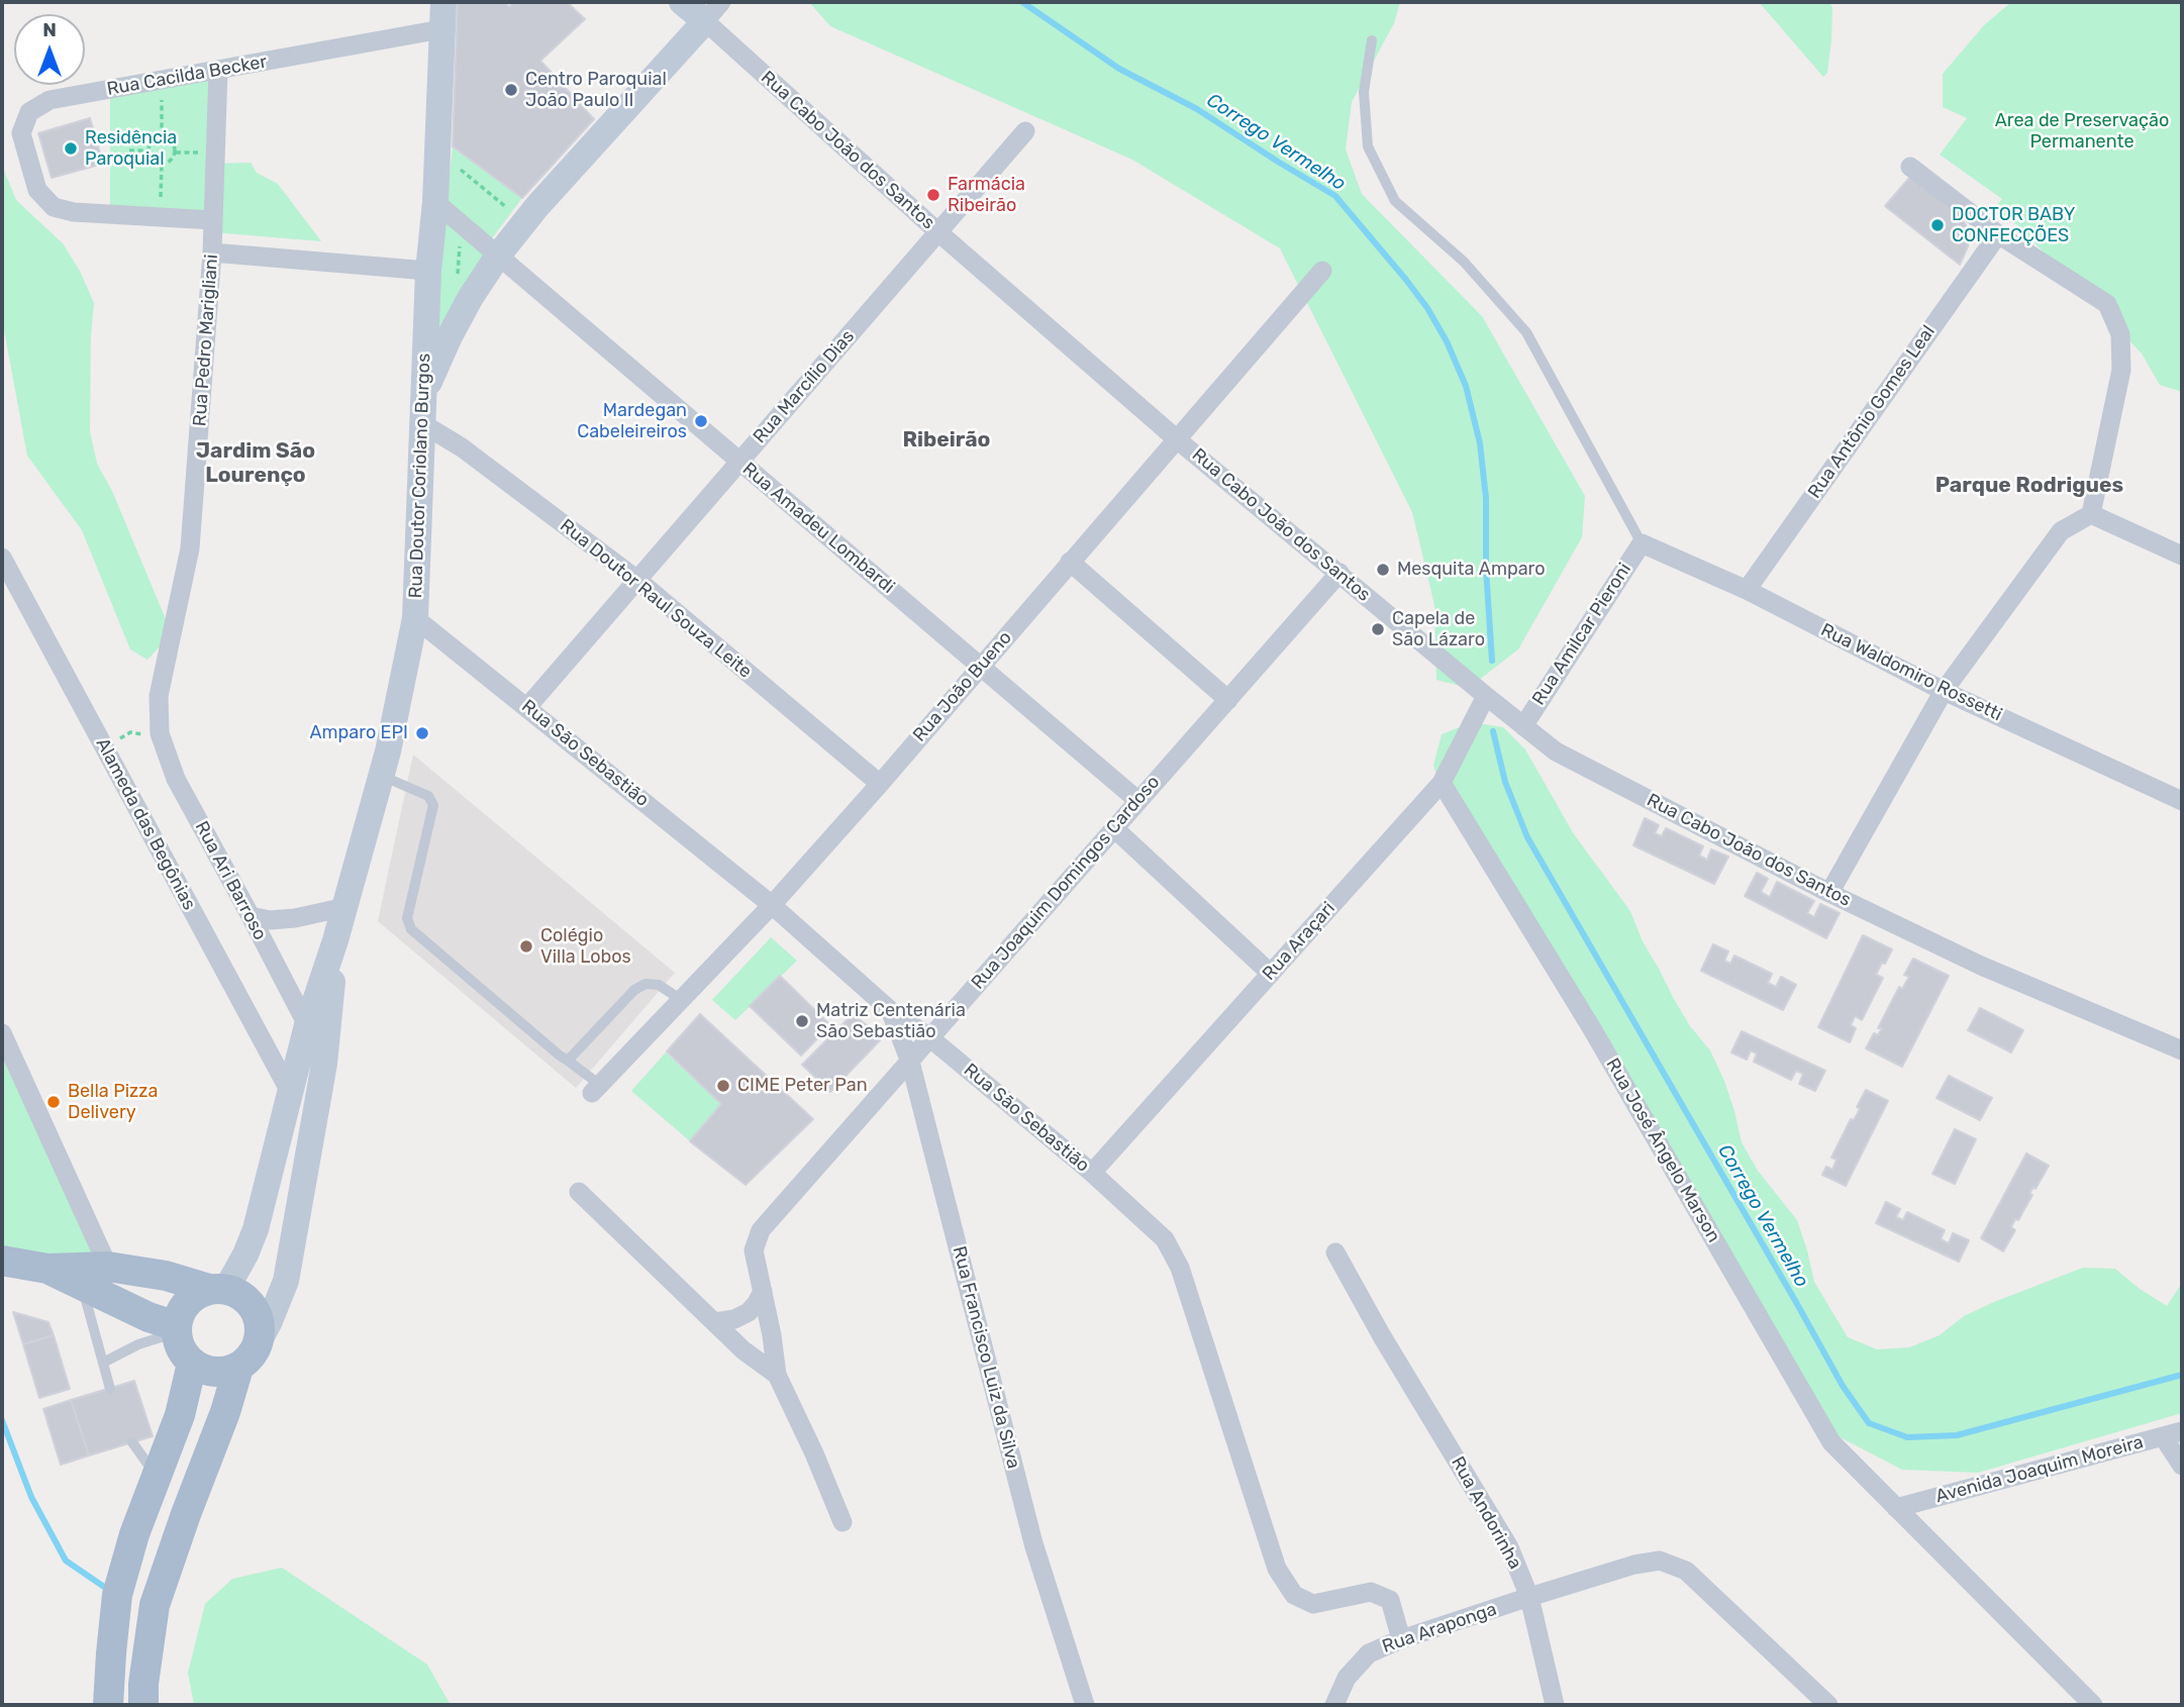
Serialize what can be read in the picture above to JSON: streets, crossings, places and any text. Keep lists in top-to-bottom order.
{
  "streets": {
    "street": [
      "Rua Cacilda Becker",
      "Rua Cabo João dos Santos",
      "Rua Pedro Marigliani",
      "Rua Marcílio Dias",
      "Rua Antônio Gomes Leal",
      "Rua Doutor Coriolano Burgos",
      "Rua Amadeu Lombardi",
      "Rua Doutor Raul Souza Leite",
      "Rua Amilcar Pieroni",
      "Rua Waldomiro Rossetti",
      "Rua João Bueno",
      "Rua São Sebastião",
      "Alameda das Begônias",
      "Rua Ari Barroso",
      "Rua Joaquim Domingos Cardoso",
      "Rua Araçari",
      "Rua José Ângelo Marson",
      "Rua Francisco Luiz da Silva",
      "Avenida Joaquim Moreira",
      "Rua Andorinha",
      "Rua Araponga"
    ]
  },
  "crossings": [
    ["Rua Cacilda Becker", "Rua Pedro Marigliani"],
    ["Rua Cacilda Becker", "Rua Doutor Coriolano Burgos"],
    ["Rua Cabo João dos Santos", "Rua Marcílio Dias"],
    ["Rua Cabo João dos Santos", "Rua Amilcar Pieroni"],
    ["Rua Cabo João dos Santos", "Rua João Bueno"],
    ["Rua Cabo João dos Santos", "Rua Joaquim Domingos Cardoso"],
    ["Rua Cabo João dos Santos", "Rua Araçari"],
    ["Rua Pedro Marigliani", "Rua Ari Barroso"],
    ["Rua Marcílio Dias", "Rua Amadeu Lombardi"],
    ["Rua Marcílio Dias", "Rua Doutor Raul Souza Leite"],
    ["Rua Marcílio Dias", "Rua São Sebastião"],
    ["Rua Antônio Gomes Leal", "Rua Waldomiro Rossetti"],
    ["Rua Doutor Coriolano Burgos", "Rua Amadeu Lombardi"],
    ["Rua Doutor Coriolano Burgos", "Rua Doutor Raul Souza Leite"],
    ["Rua Doutor Coriolano Burgos", "Rua São Sebastião"],
    ["Rua Amadeu Lombardi", "Rua João Bueno"],
    ["Rua Amadeu Lombardi", "Rua Joaquim Domingos Cardoso"],
    ["Rua Doutor Raul Souza Leite", "Rua João Bueno"],
    ["Rua Amilcar Pieroni", "Rua Waldomiro Rossetti"],
    ["Rua João Bueno", "Rua São Sebastião"],
    ["Rua São Sebastião", "Rua Joaquim Domingos Cardoso"],
    ["Rua São Sebastião", "Rua Araçari"],
    ["Rua São Sebastião", "Rua Francisco Luiz da Silva"],
    ["Rua São Sebastião", "Rua Araponga"],
    ["Rua Joaquim Domingos Cardoso", "Rua Francisco Luiz da Silva"],
    ["Rua Araçari", "Rua José Ângelo Marson"],
    ["Rua José Ângelo Marson", "Avenida Joaquim Moreira"],
    ["Rua Andorinha", "Rua Araponga"]
  ],
  "districts": ["Ribeirão", "Jardim São Lourenço", "Parque Rodrigues"],
  "water": ["Corrego Vermelho"],
  "parks": ["Area de Preservação Permanente"],
  "places": [
    "Centro Paroquial João Paulo II",
    "Residência Paroquial",
    "Farmácia Ribeirão",
    "DOCTOR BABY CONFECÇÕES",
    "Mardegan Cabeleireiros",
    "Mesquita Amparo",
    "Capela de São Lázaro",
    "Amparo EPI",
    "Colégio Villa Lobos",
    "Matriz Centenária São Sebastião",
    "CIME Peter Pan",
    "Bella Pizza Delivery"
  ],
  "north": "top"
}
